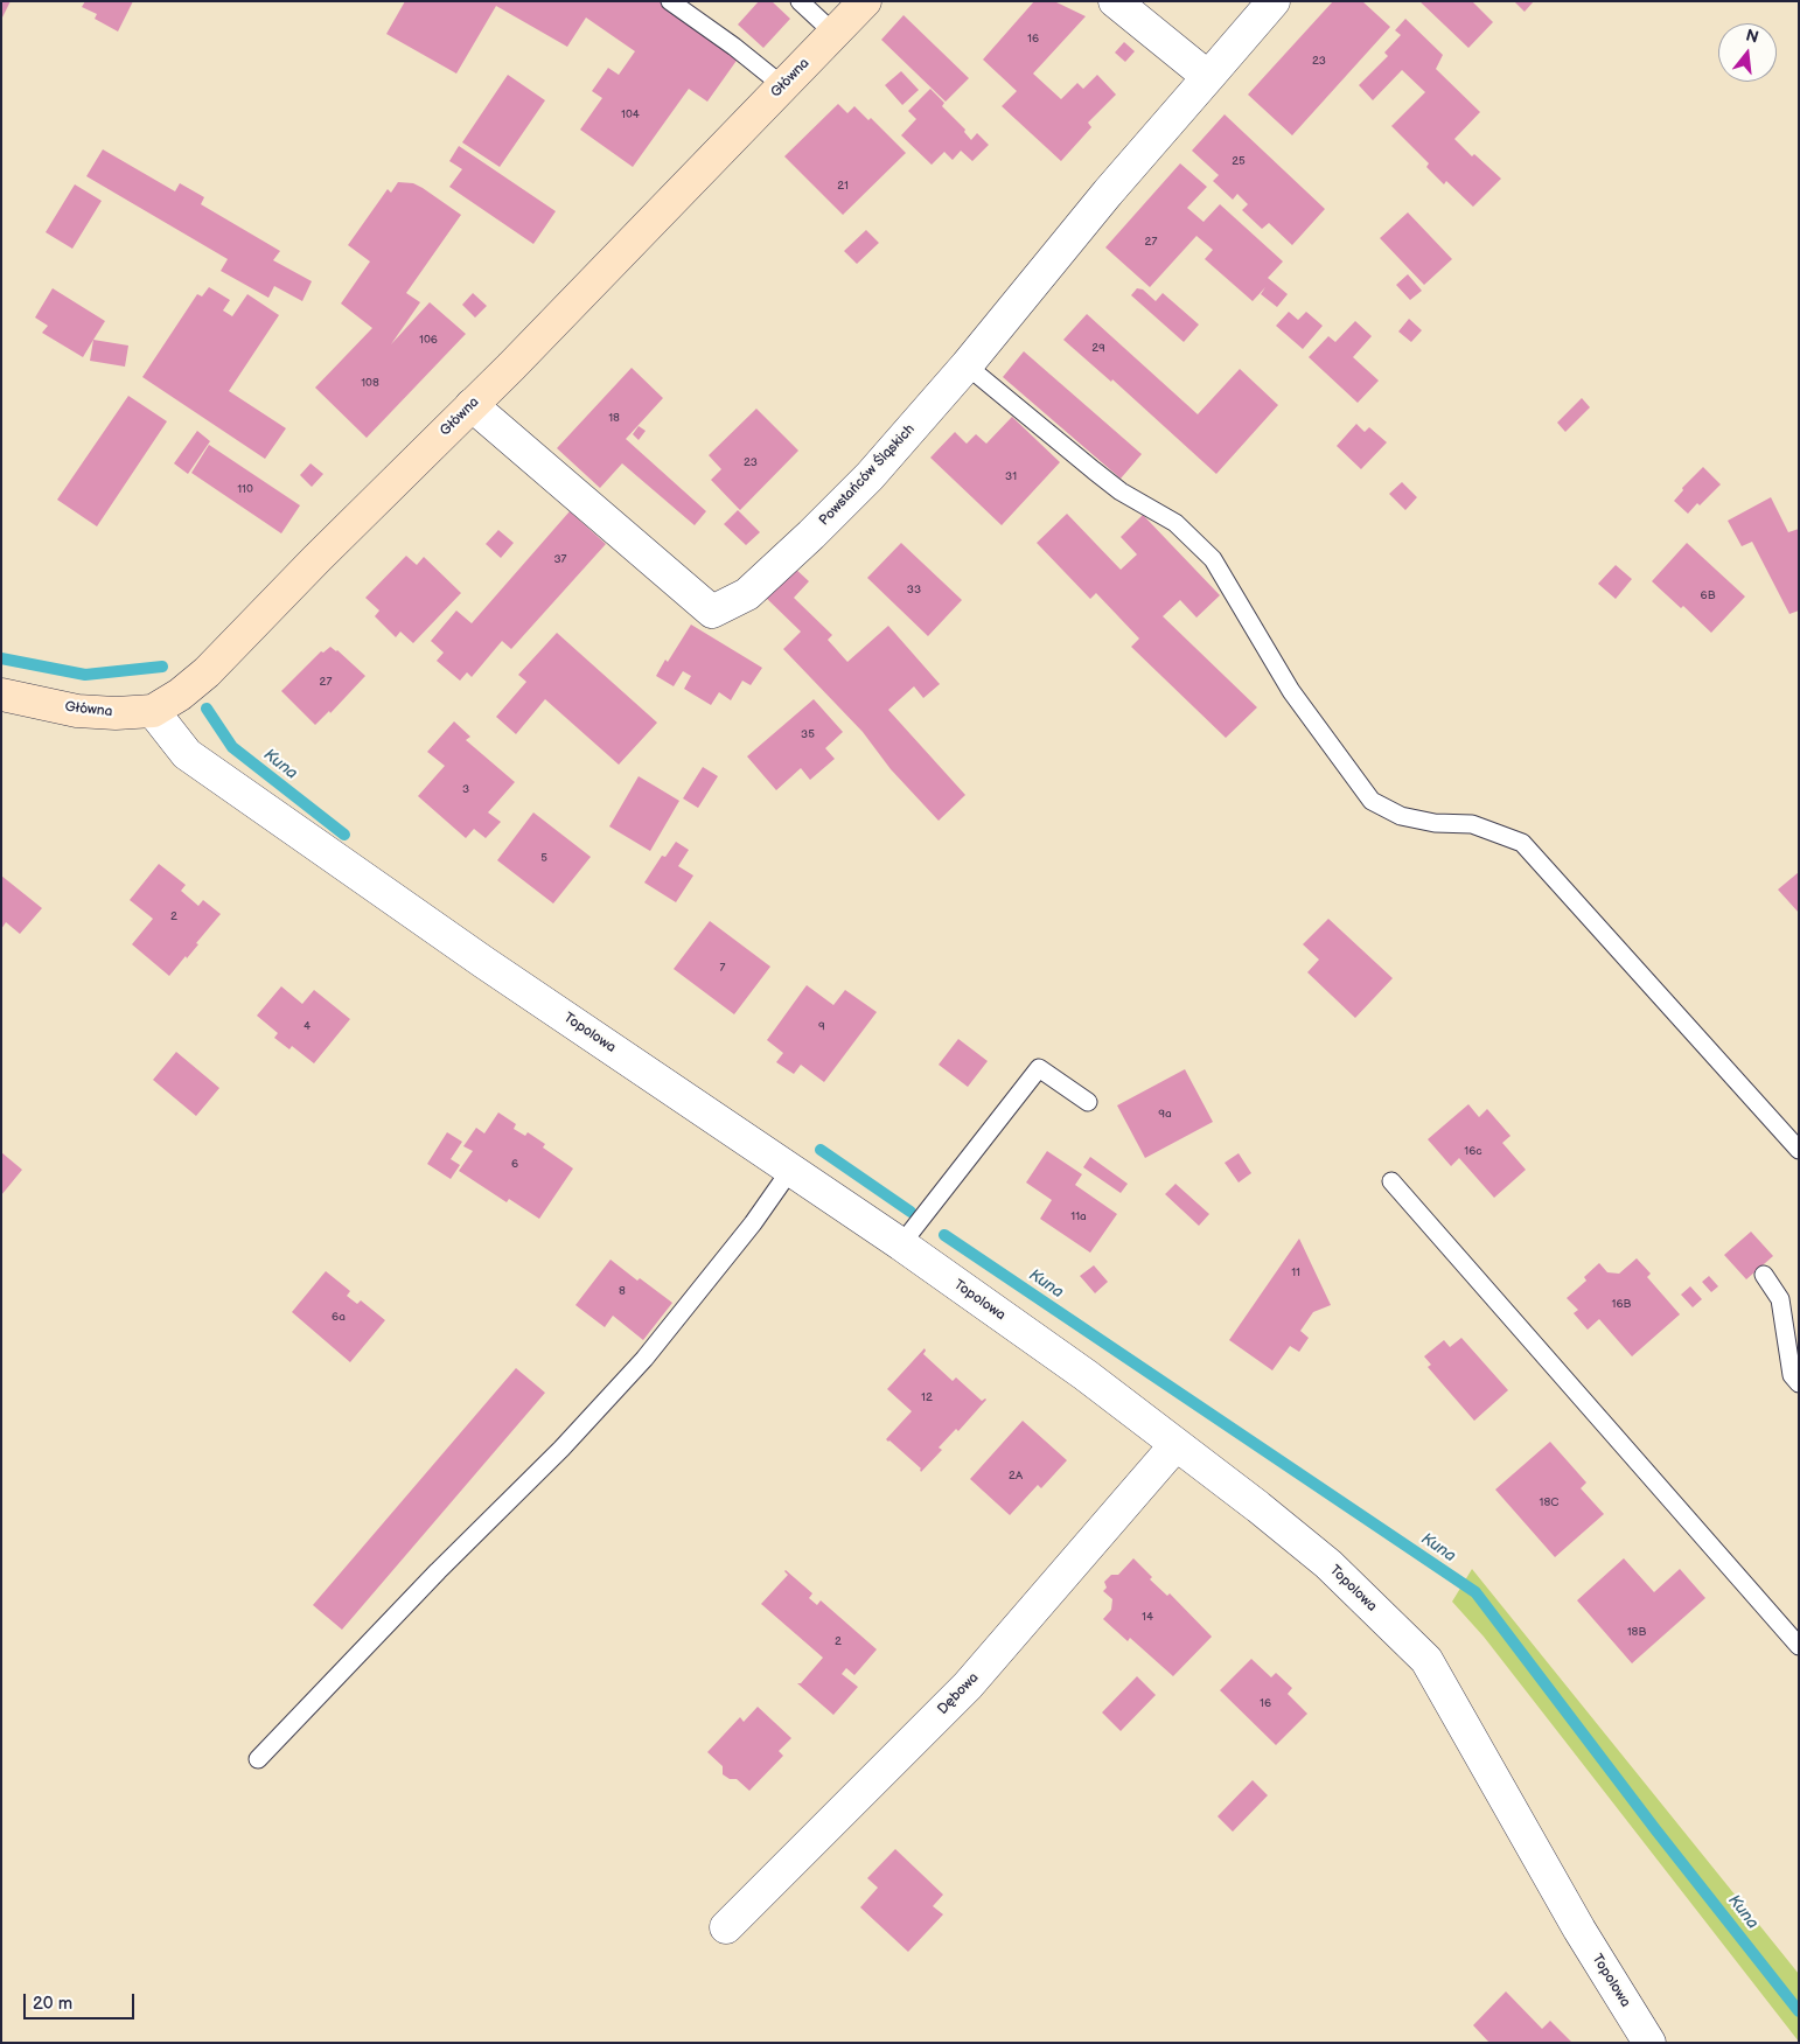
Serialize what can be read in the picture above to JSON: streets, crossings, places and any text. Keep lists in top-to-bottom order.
{
  "streets": {
    "street": [
      "Główna",
      "Powstańców Śląskich",
      "Topolowa",
      "Dębowa"
    ]
  },
  "crossings": [
    ["Główna", "Powstańców Śląskich"],
    ["Główna", "Topolowa"],
    ["Topolowa", "Dębowa"]
  ],
  "water": ["Kuna"],
  "house_numbers": [
    "16",
    "23",
    "104",
    "25",
    "21",
    "27",
    "106",
    "29",
    "108",
    "18",
    "23",
    "31",
    "110",
    "37",
    "33",
    "6B",
    "27",
    "35",
    "3",
    "5",
    "2",
    "7",
    "4",
    "9",
    "9a",
    "16c",
    "6",
    "11a",
    "11",
    "8",
    "16B",
    "6a",
    "12",
    "2A",
    "18C",
    "14",
    "18B",
    "2",
    "16"
  ],
  "scale_bar": "20 m",
  "north": "top"
}
